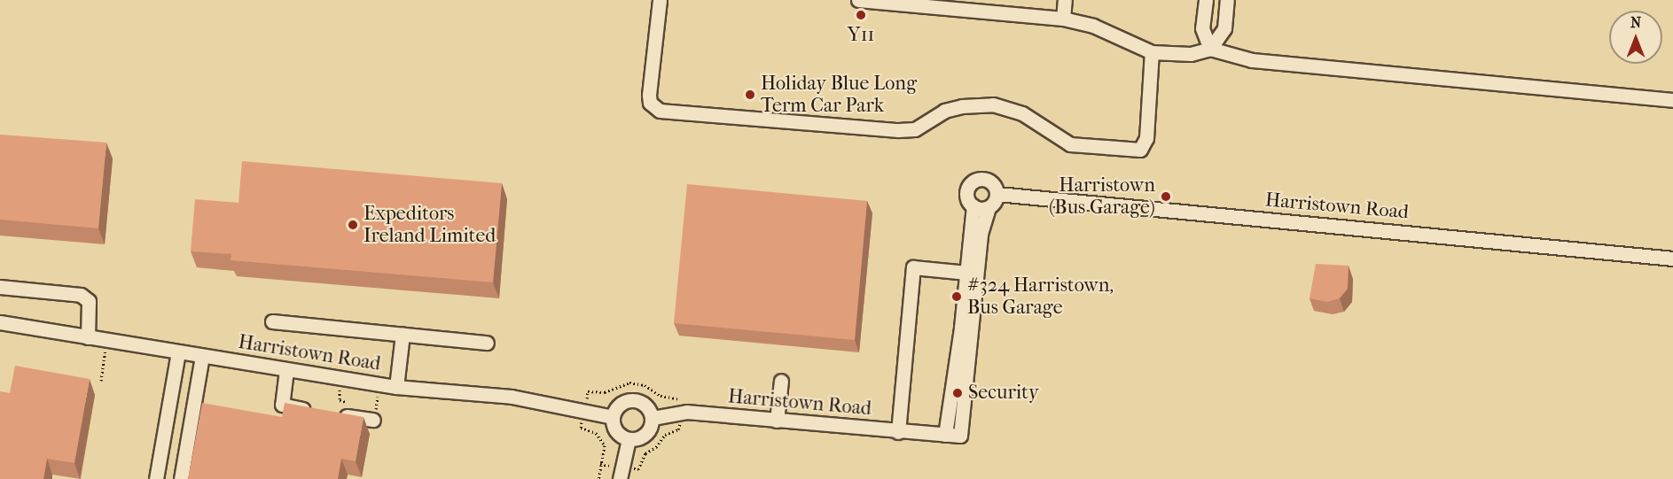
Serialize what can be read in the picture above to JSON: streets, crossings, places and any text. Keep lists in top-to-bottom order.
{
  "streets": {
    "street": ["Harristown Road"]
  },
  "places": [
    "Y11",
    "Holiday Blue Long Term Car Park",
    "Harristown (Bus Garage)",
    "Expeditors Ireland Limited",
    "#324 Harristown, Bus Garage",
    "Security"
  ],
  "north": "top"
}
